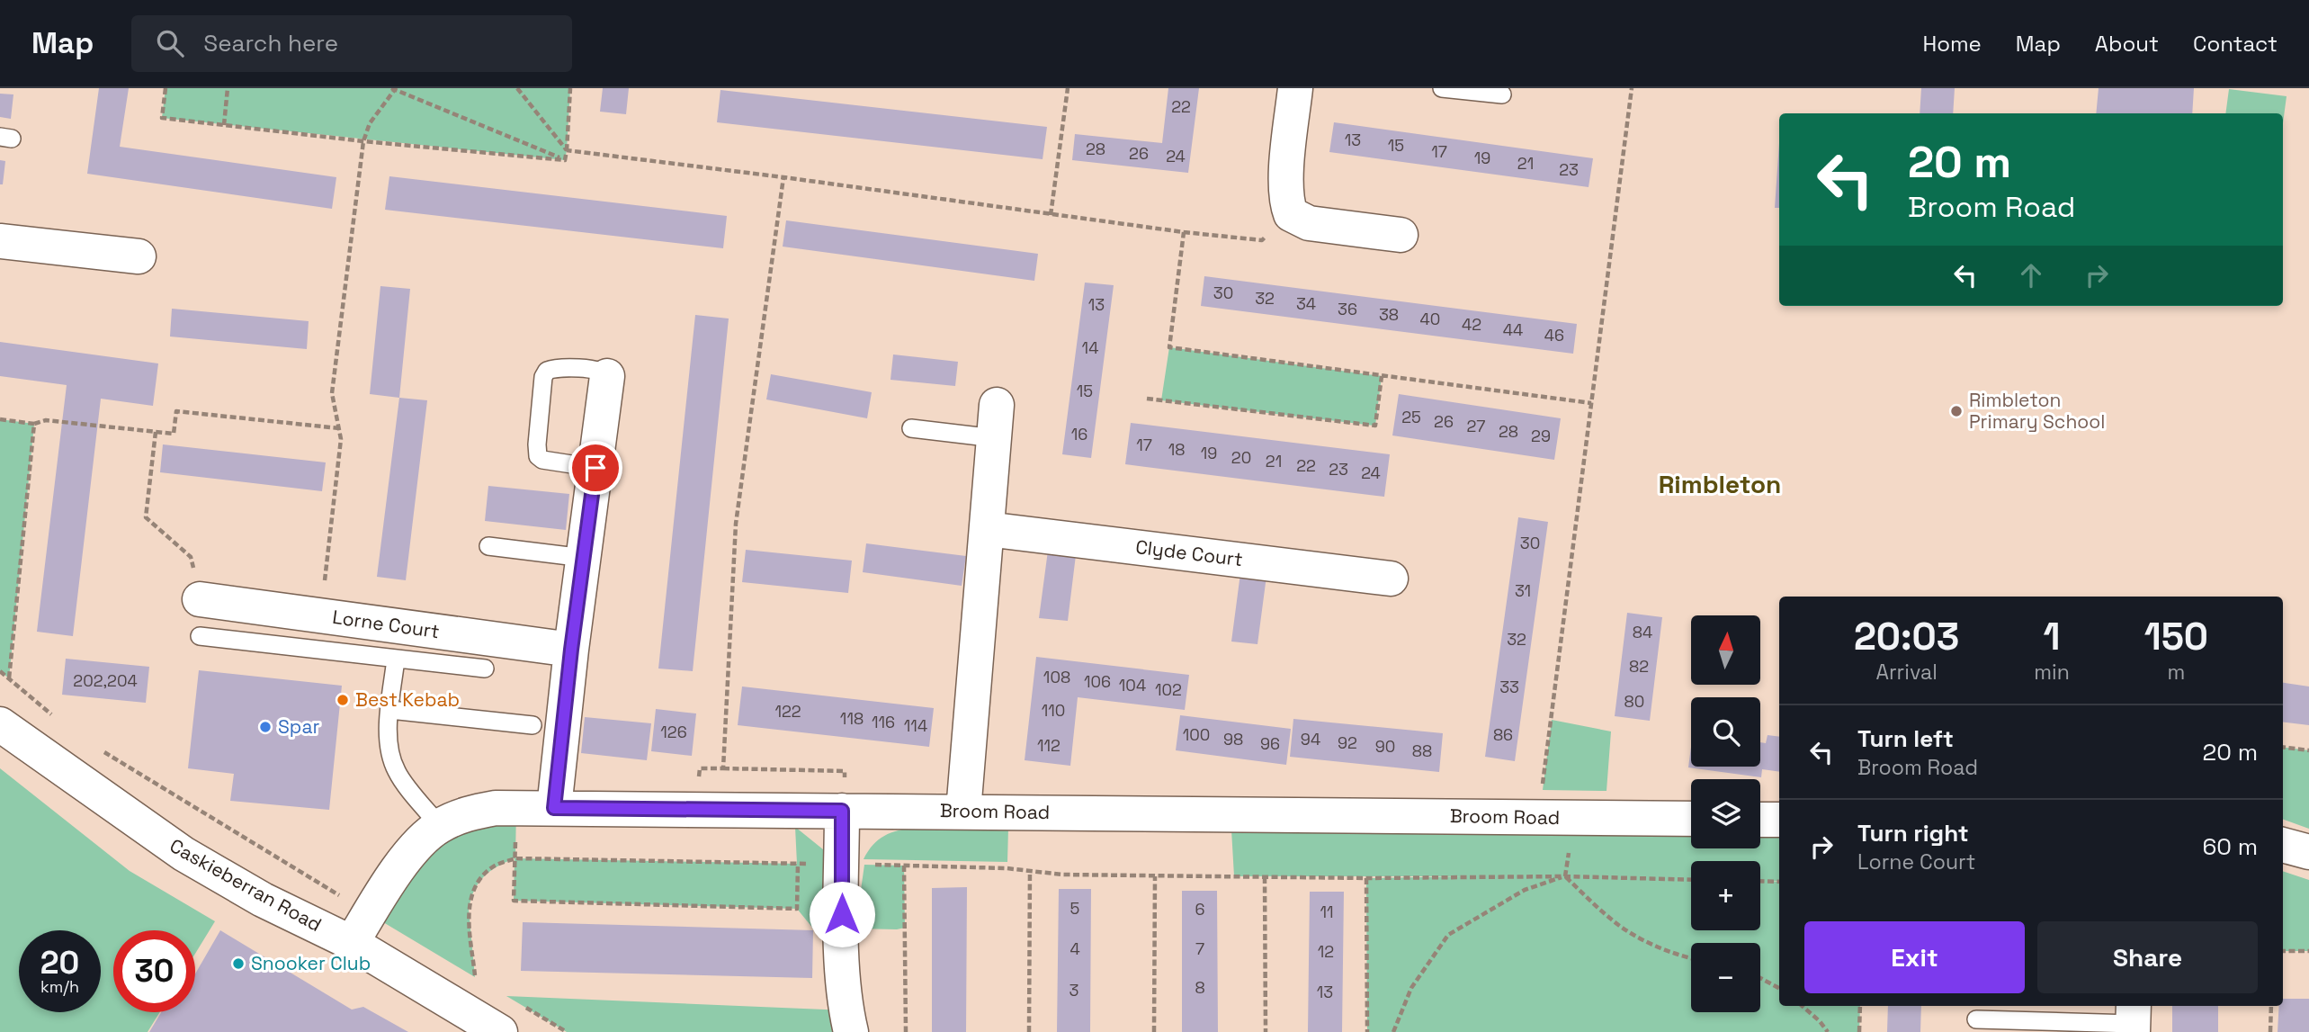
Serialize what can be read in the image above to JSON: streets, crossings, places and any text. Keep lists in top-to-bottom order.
{
  "streets": {
    "street": [
      "Clyde Court",
      "Lorne Court",
      "Broom Road",
      "Caskieberran Road"
    ]
  },
  "crossings": [
    ["Broom Road", "Caskieberran Road"]
  ],
  "districts": ["Rimbleton"],
  "places": [
    "Rimbleton Primary School",
    "Best Kebab",
    "Spar",
    "Snooker Club"
  ],
  "house_numbers": [
    "22",
    "13",
    "15",
    "28",
    "17",
    "26",
    "24",
    "19",
    "21",
    "23",
    "30",
    "32",
    "34",
    "13",
    "36",
    "38",
    "40",
    "42",
    "44",
    "46",
    "14",
    "15",
    "25",
    "26",
    "27",
    "28",
    "16",
    "29",
    "17",
    "18",
    "19",
    "20",
    "21",
    "22",
    "23",
    "24",
    "30",
    "31",
    "84",
    "32",
    "82",
    "108",
    "202,204",
    "106",
    "104",
    "33",
    "102",
    "80",
    "110",
    "122",
    "118",
    "116",
    "114",
    "126",
    "100",
    "86",
    "98",
    "94",
    "92",
    "96",
    "112",
    "90",
    "88",
    "5",
    "6",
    "11",
    "4",
    "7",
    "12",
    "8",
    "3",
    "13"
  ],
  "north": "top",
  "page": {
    "header": "Map",
    "search": "Search here",
    "nav": [
      "Home",
      "Map",
      "About",
      "Contact"
    ],
    "turn": ["20 m", "Broom Road"],
    "eta": [
      "20:03",
      "Arrival",
      "1",
      "min",
      "150",
      "m"
    ],
    "map_buttons": ["+", "−"],
    "list": [
      {
        "name": "Turn left",
        "note": "Broom Road",
        "value": "20 m"
      },
      {
        "name": "Turn right",
        "note": "Lorne Court",
        "value": "60 m"
      }
    ],
    "buttons": ["Exit", "Share"],
    "speed": "20 km/h",
    "limit": "30"
  }
}
